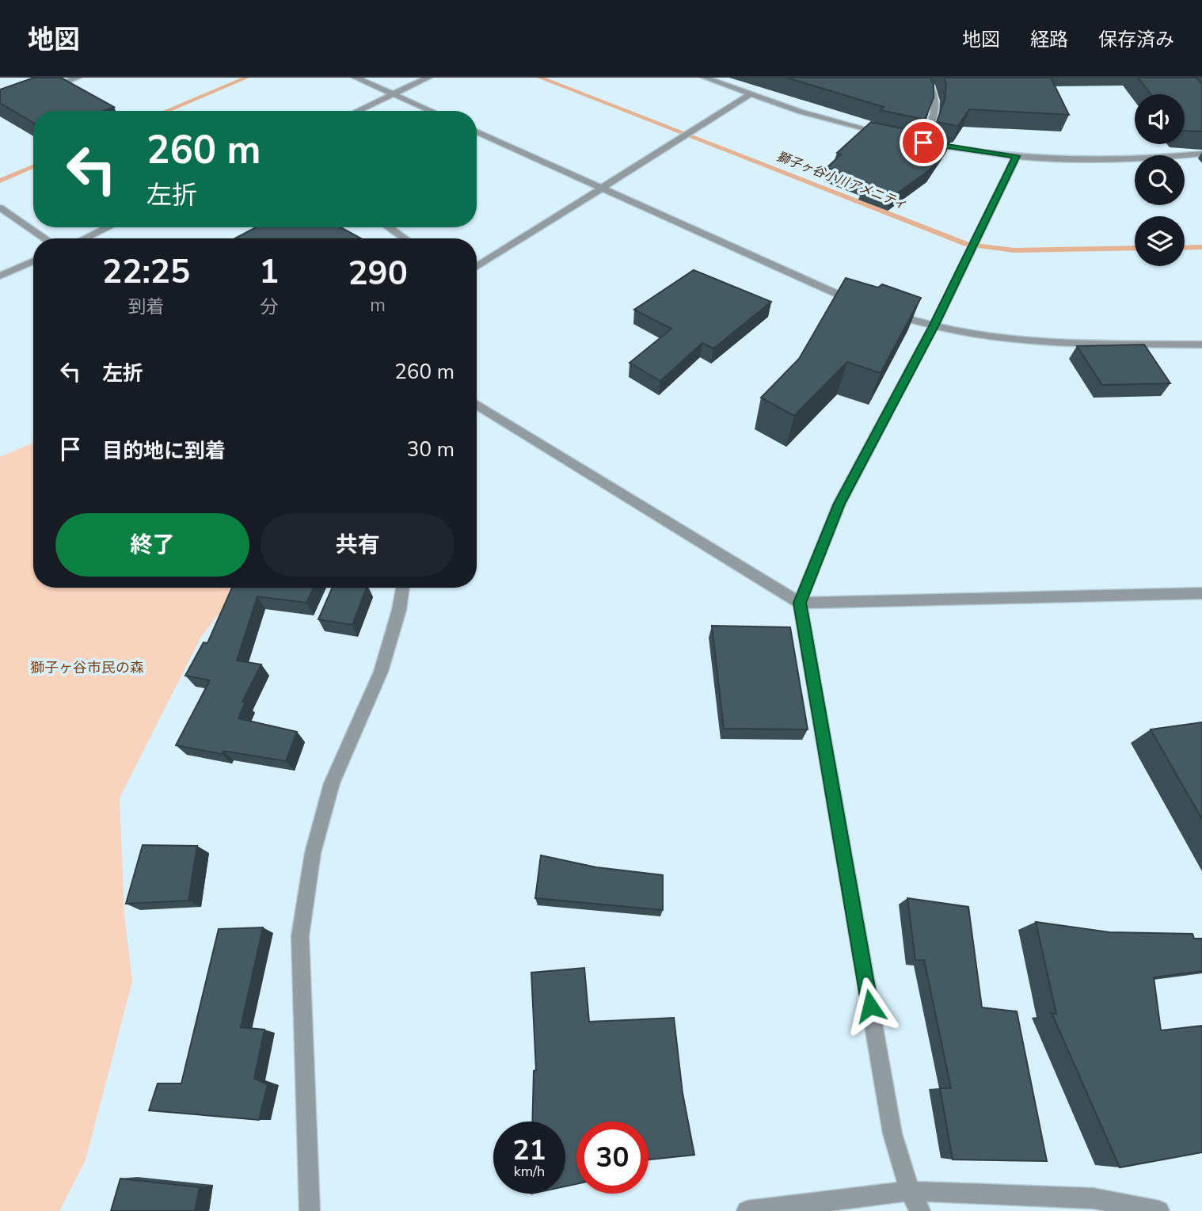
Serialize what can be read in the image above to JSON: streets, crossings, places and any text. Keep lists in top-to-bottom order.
{
  "water": ["獅子ヶ谷小川アメニティ"],
  "parks": ["獅子ヶ谷市民の森"],
  "page": {
    "header": "地図",
    "nav": ["地図", "経路", "保存済み"],
    "turn": ["260 m", "左折"],
    "eta": [
      "22:25",
      "到着",
      "1",
      "分",
      "290",
      "m"
    ],
    "list": [
      {
        "name": "左折",
        "value": "260 m"
      },
      {
        "name": "目的地に到着",
        "value": "30 m"
      }
    ],
    "buttons": ["終了", "共有"],
    "speed": "21 km/h",
    "limit": "30"
  }
}
